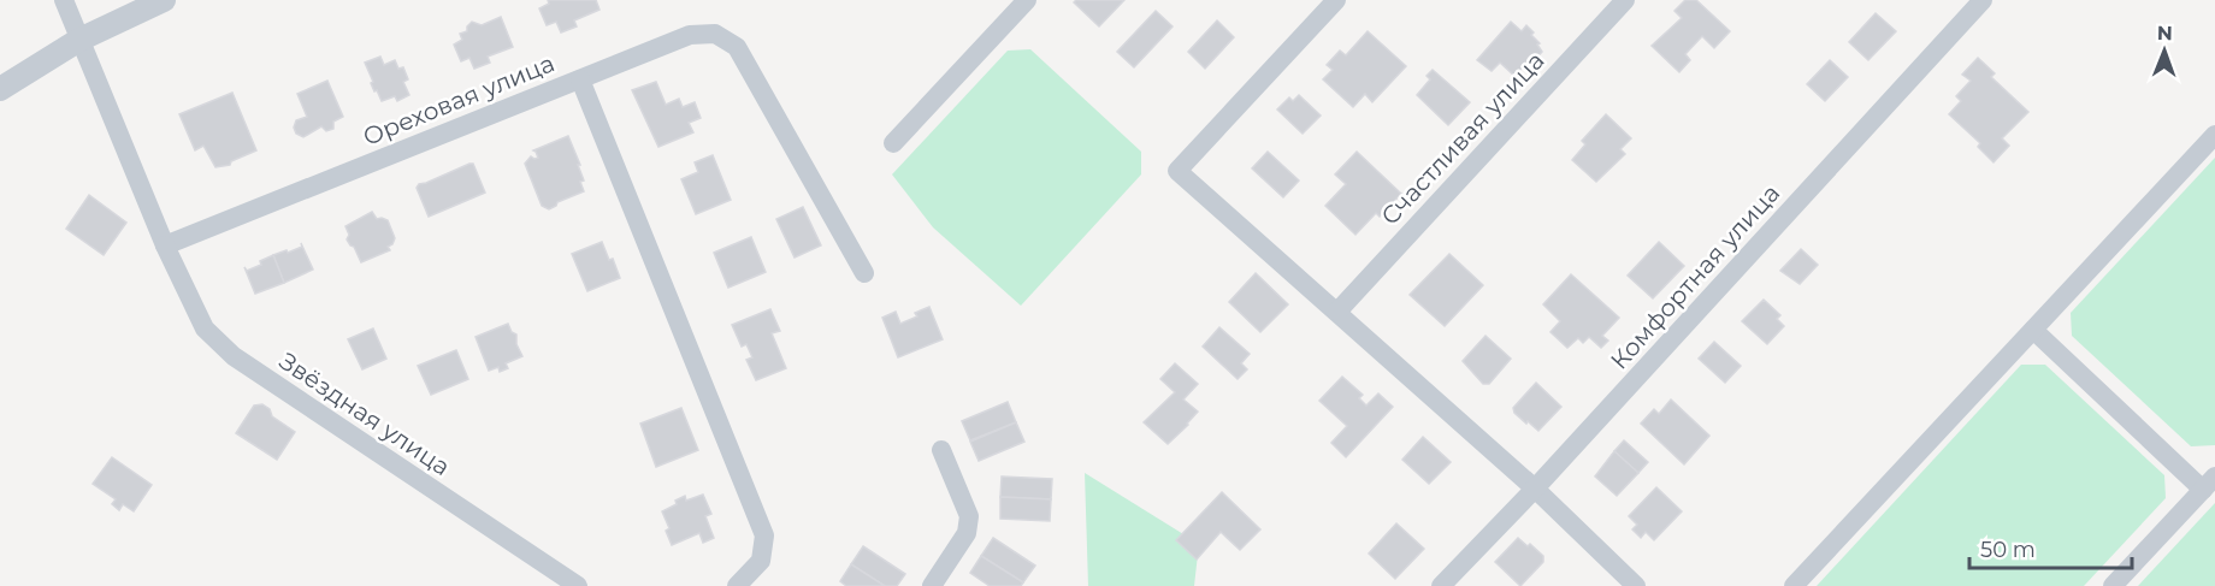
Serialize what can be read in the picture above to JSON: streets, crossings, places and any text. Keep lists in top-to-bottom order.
{
  "streets": {
    "street": [
      "Ореховая улица",
      "Счастливая улица",
      "Комфортная улица",
      "Звёздная улица"
    ]
  },
  "crossings": [
    ["Ореховая улица", "Звёздная улица"]
  ],
  "scale_bar": "50 m",
  "north": "top"
}
